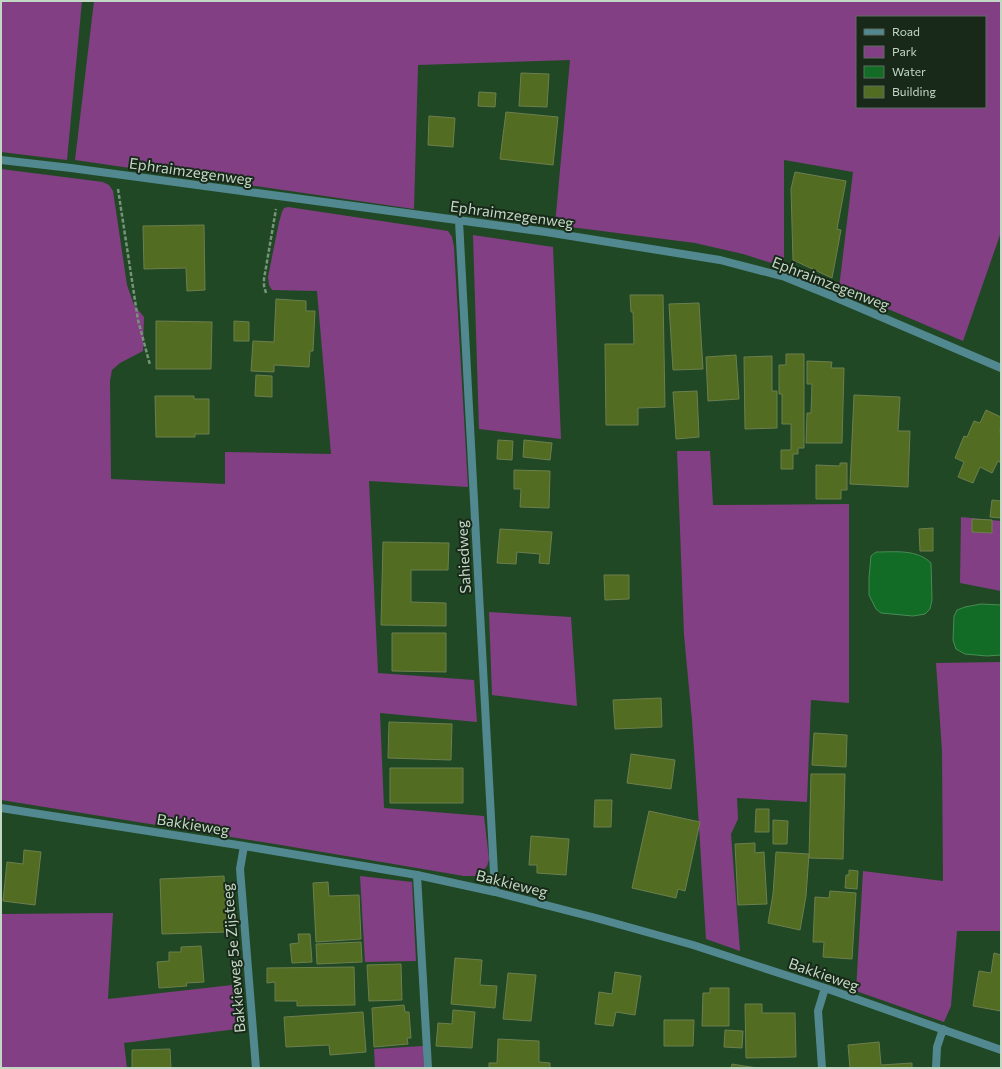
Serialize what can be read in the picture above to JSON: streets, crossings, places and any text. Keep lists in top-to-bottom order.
{
  "streets": {
    "street": [
      "Ephraimzegenweg",
      "Sahiedweg",
      "Bakkieweg",
      "Bakkieweg 5e Zijsteeg"
    ]
  },
  "crossings": [
    ["Ephraimzegenweg", "Sahiedweg"],
    ["Sahiedweg", "Bakkieweg"],
    ["Bakkieweg", "Bakkieweg 5e Zijsteeg"]
  ],
  "legend": [
    "Road",
    "Park",
    "Water",
    "Building"
  ]
}
